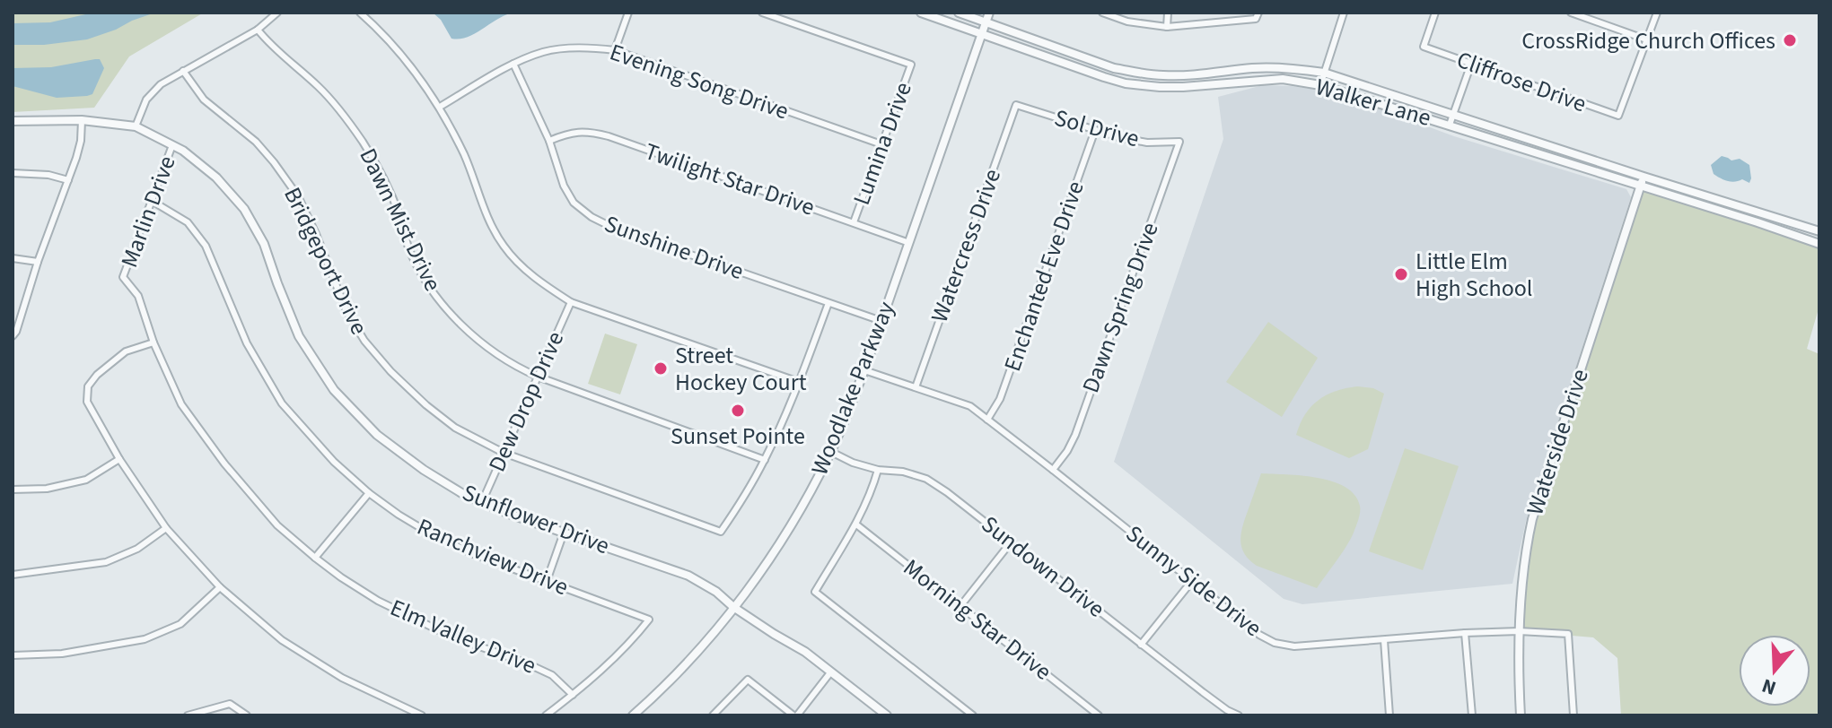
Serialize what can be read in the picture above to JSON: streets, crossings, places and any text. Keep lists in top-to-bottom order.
{
  "streets": {
    "street": [
      "Evening Song Drive",
      "Cliffrose Drive",
      "Walker Lane",
      "Sol Drive",
      "Lumina Drive",
      "Twilight Star Drive",
      "Marlin Drive",
      "Dawn Mist Drive",
      "Watercress Drive",
      "Sunshine Drive",
      "Bridgeport Drive",
      "Enchanted Eve Drive",
      "Dawn Spring Drive",
      "Woodlake Parkway",
      "Dew Drop Drive",
      "Waterside Drive",
      "Sunflower Drive",
      "Ranchview Drive",
      "Sundown Drive",
      "Sunny Side Drive",
      "Morning Star Drive",
      "Elm Valley Drive"
    ]
  },
  "crossings": [
    ["Evening Song Drive", "Lumina Drive"],
    ["Evening Song Drive", "Sunshine Drive"],
    ["Walker Lane", "Woodlake Parkway"],
    ["Walker Lane", "Waterside Drive"],
    ["Sol Drive", "Watercress Drive"],
    ["Sol Drive", "Enchanted Eve Drive"],
    ["Sol Drive", "Dawn Spring Drive"],
    ["Lumina Drive", "Twilight Star Drive"],
    ["Twilight Star Drive", "Sunshine Drive"],
    ["Twilight Star Drive", "Woodlake Parkway"],
    ["Marlin Drive", "Sunflower Drive"],
    ["Marlin Drive", "Ranchview Drive"],
    ["Marlin Drive", "Elm Valley Drive"],
    ["Dawn Mist Drive", "Bridgeport Drive"],
    ["Dawn Mist Drive", "Dew Drop Drive"],
    ["Watercress Drive", "Sunny Side Drive"],
    ["Sunshine Drive", "Woodlake Parkway"],
    ["Bridgeport Drive", "Dew Drop Drive"],
    ["Enchanted Eve Drive", "Sunny Side Drive"],
    ["Dawn Spring Drive", "Sunny Side Drive"],
    ["Woodlake Parkway", "Sunflower Drive"],
    ["Woodlake Parkway", "Sundown Drive"],
    ["Woodlake Parkway", "Sunny Side Drive"],
    ["Dew Drop Drive", "Sunflower Drive"],
    ["Waterside Drive", "Sunny Side Drive"],
    ["Ranchview Drive", "Elm Valley Drive"]
  ],
  "places": [
    "CrossRidge Church Offices",
    "Little Elm High School",
    "Street Hockey Court",
    "Sunset Pointe"
  ],
  "north": "bottom"
}
